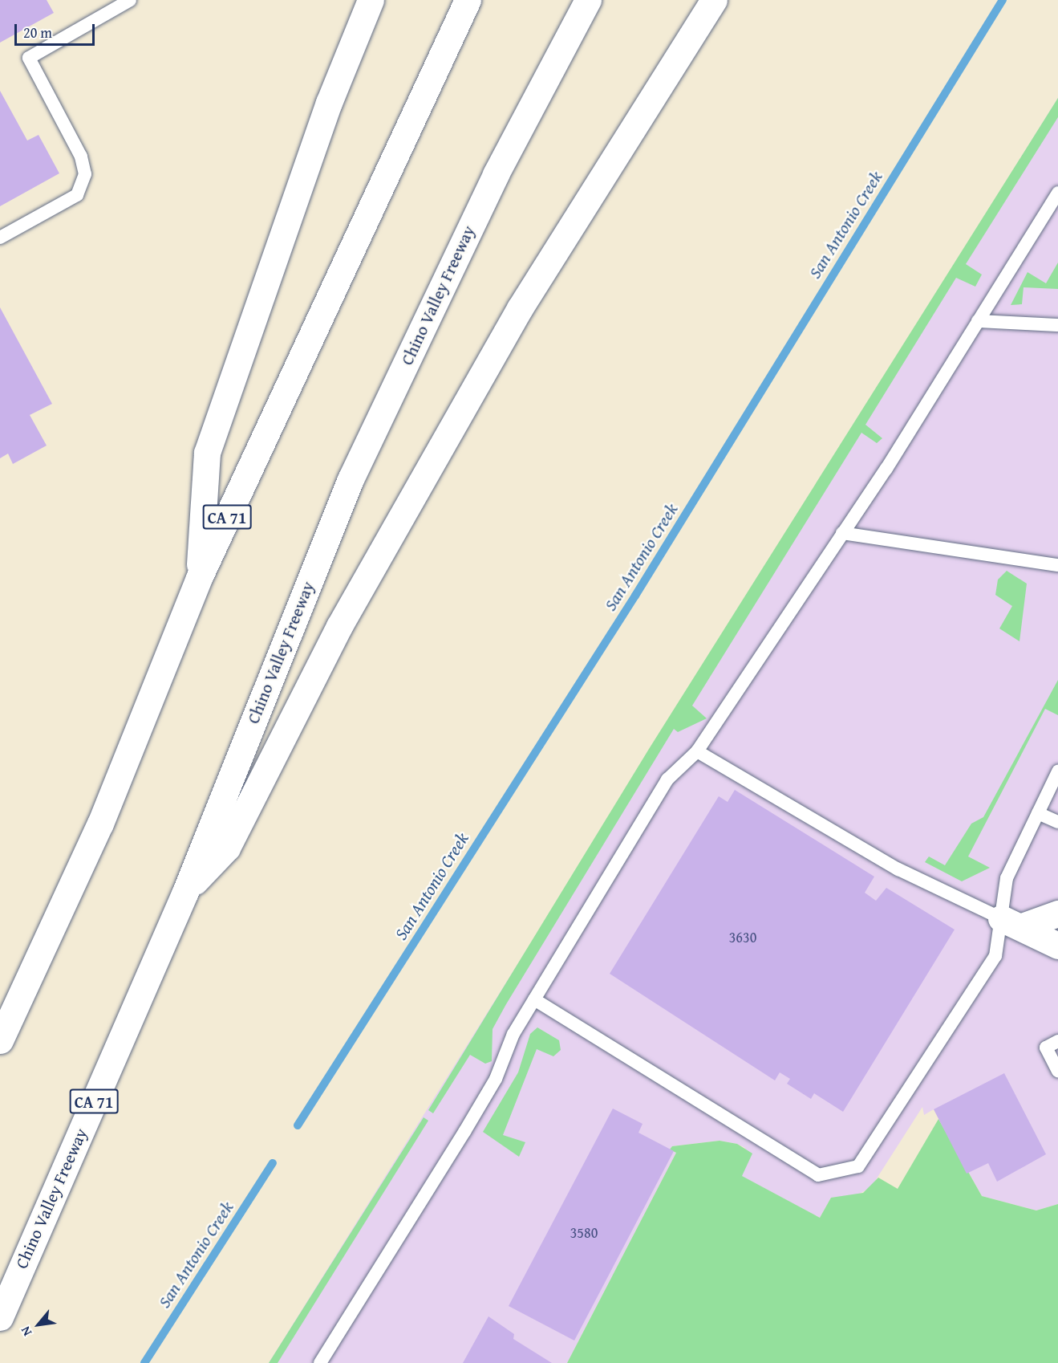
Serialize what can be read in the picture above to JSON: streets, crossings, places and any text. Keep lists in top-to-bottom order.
{
  "streets": {
    "main road": ["Chino Valley Freeway", "CA 71"]
  },
  "water": ["San Antonio Creek"],
  "house_numbers": ["3630", "3580"],
  "scale_bar": "20 m",
  "north": "bottom left"
}
